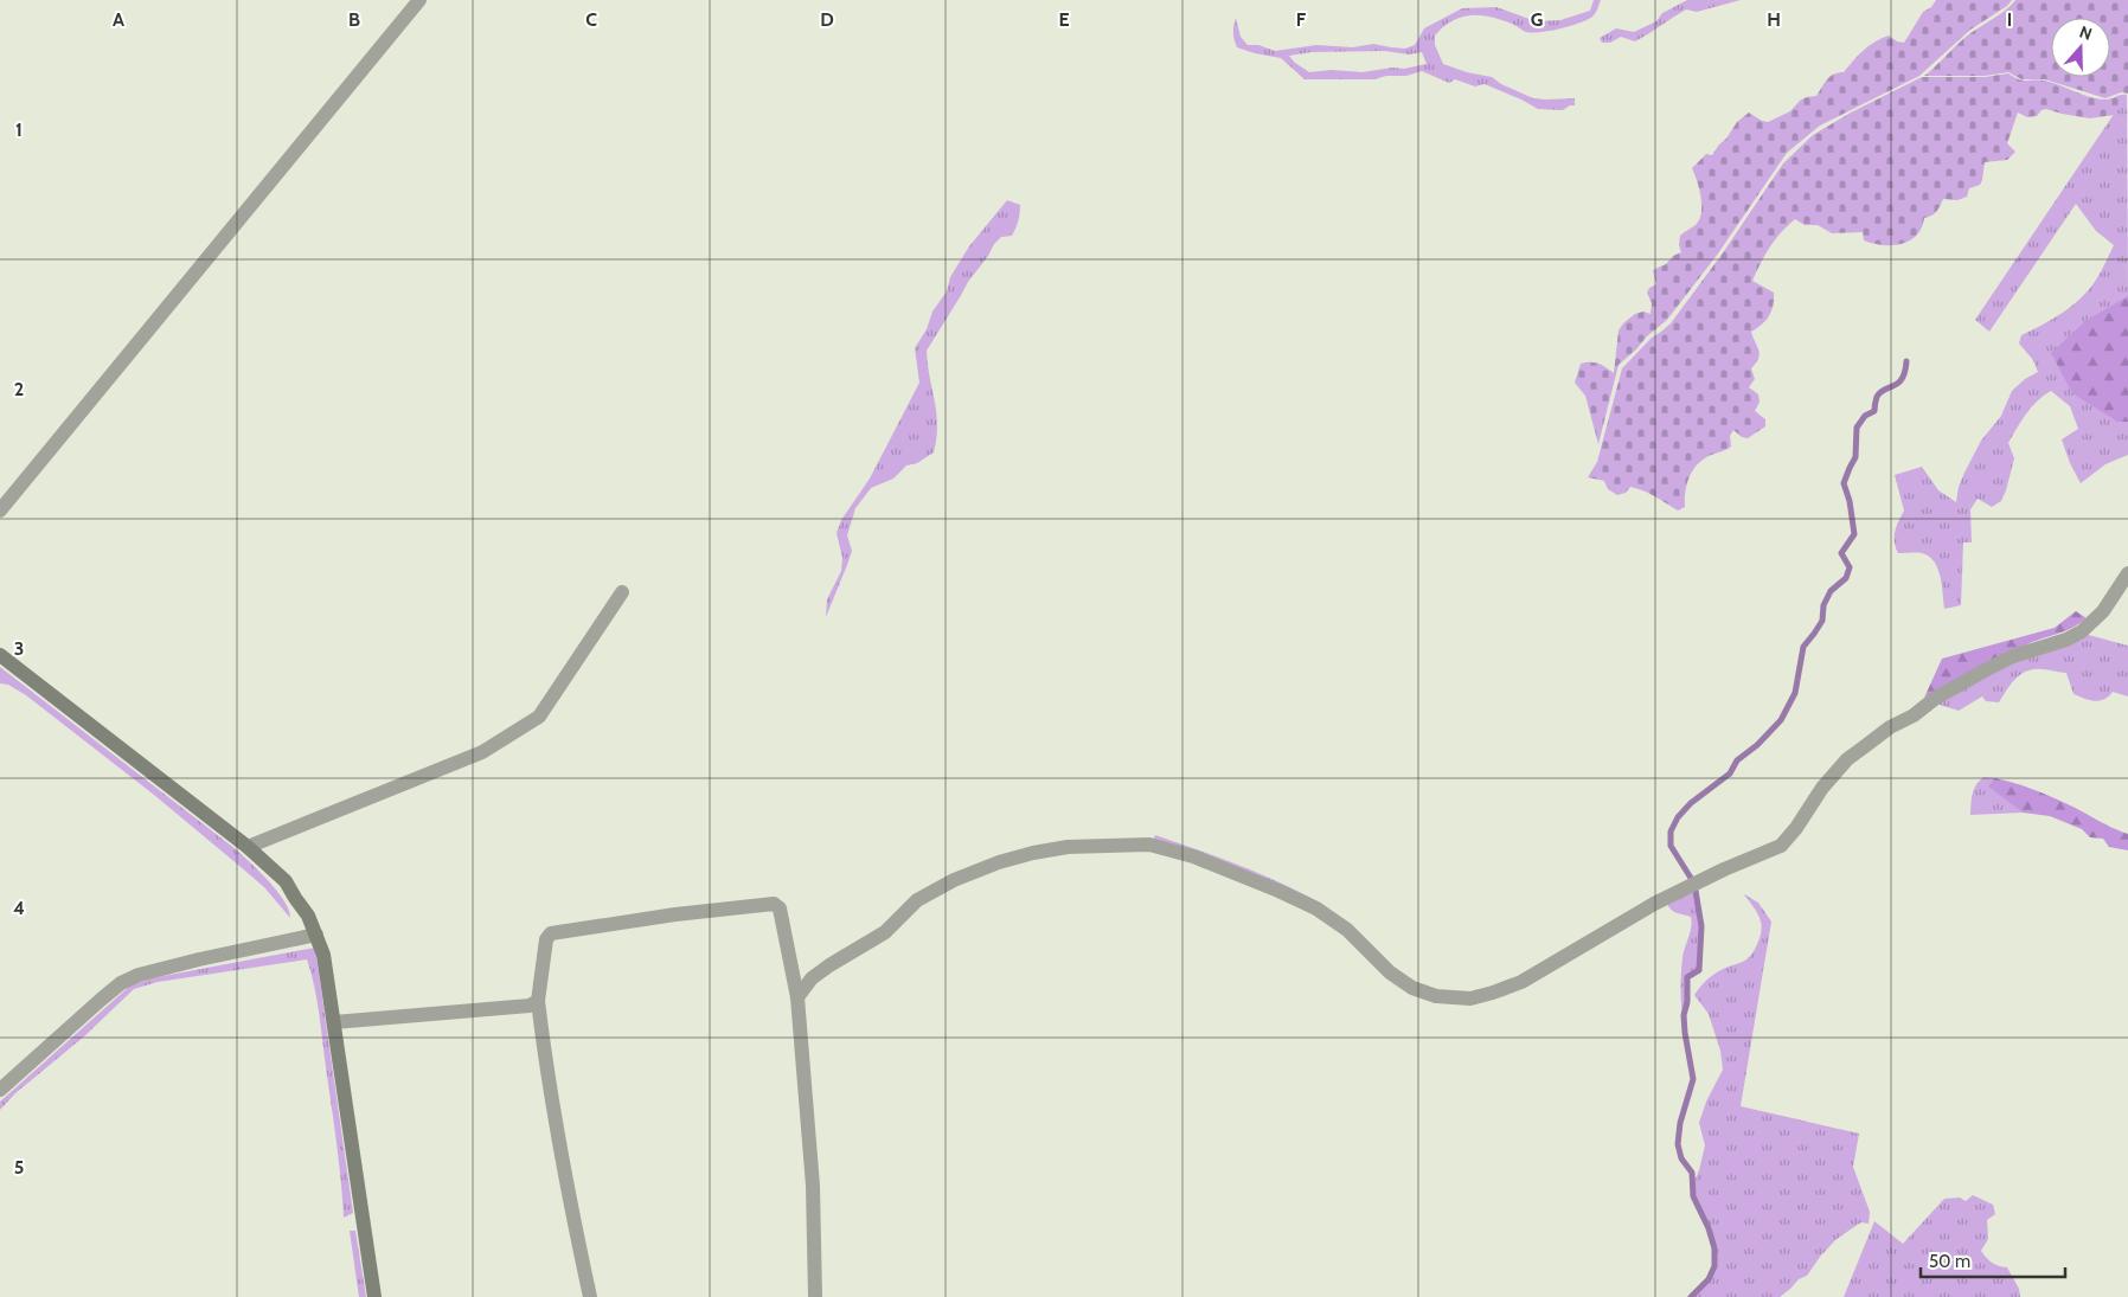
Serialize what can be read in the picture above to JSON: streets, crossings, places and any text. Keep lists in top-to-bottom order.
{
  "scale_bar": "50 m",
  "north": "top",
  "grid": {
    "columns": [
      "A",
      "B",
      "C",
      "D",
      "E",
      "F",
      "G",
      "H",
      "I"
    ],
    "rows": [
      "1",
      "2",
      "3",
      "4",
      "5"
    ]
  }
}
